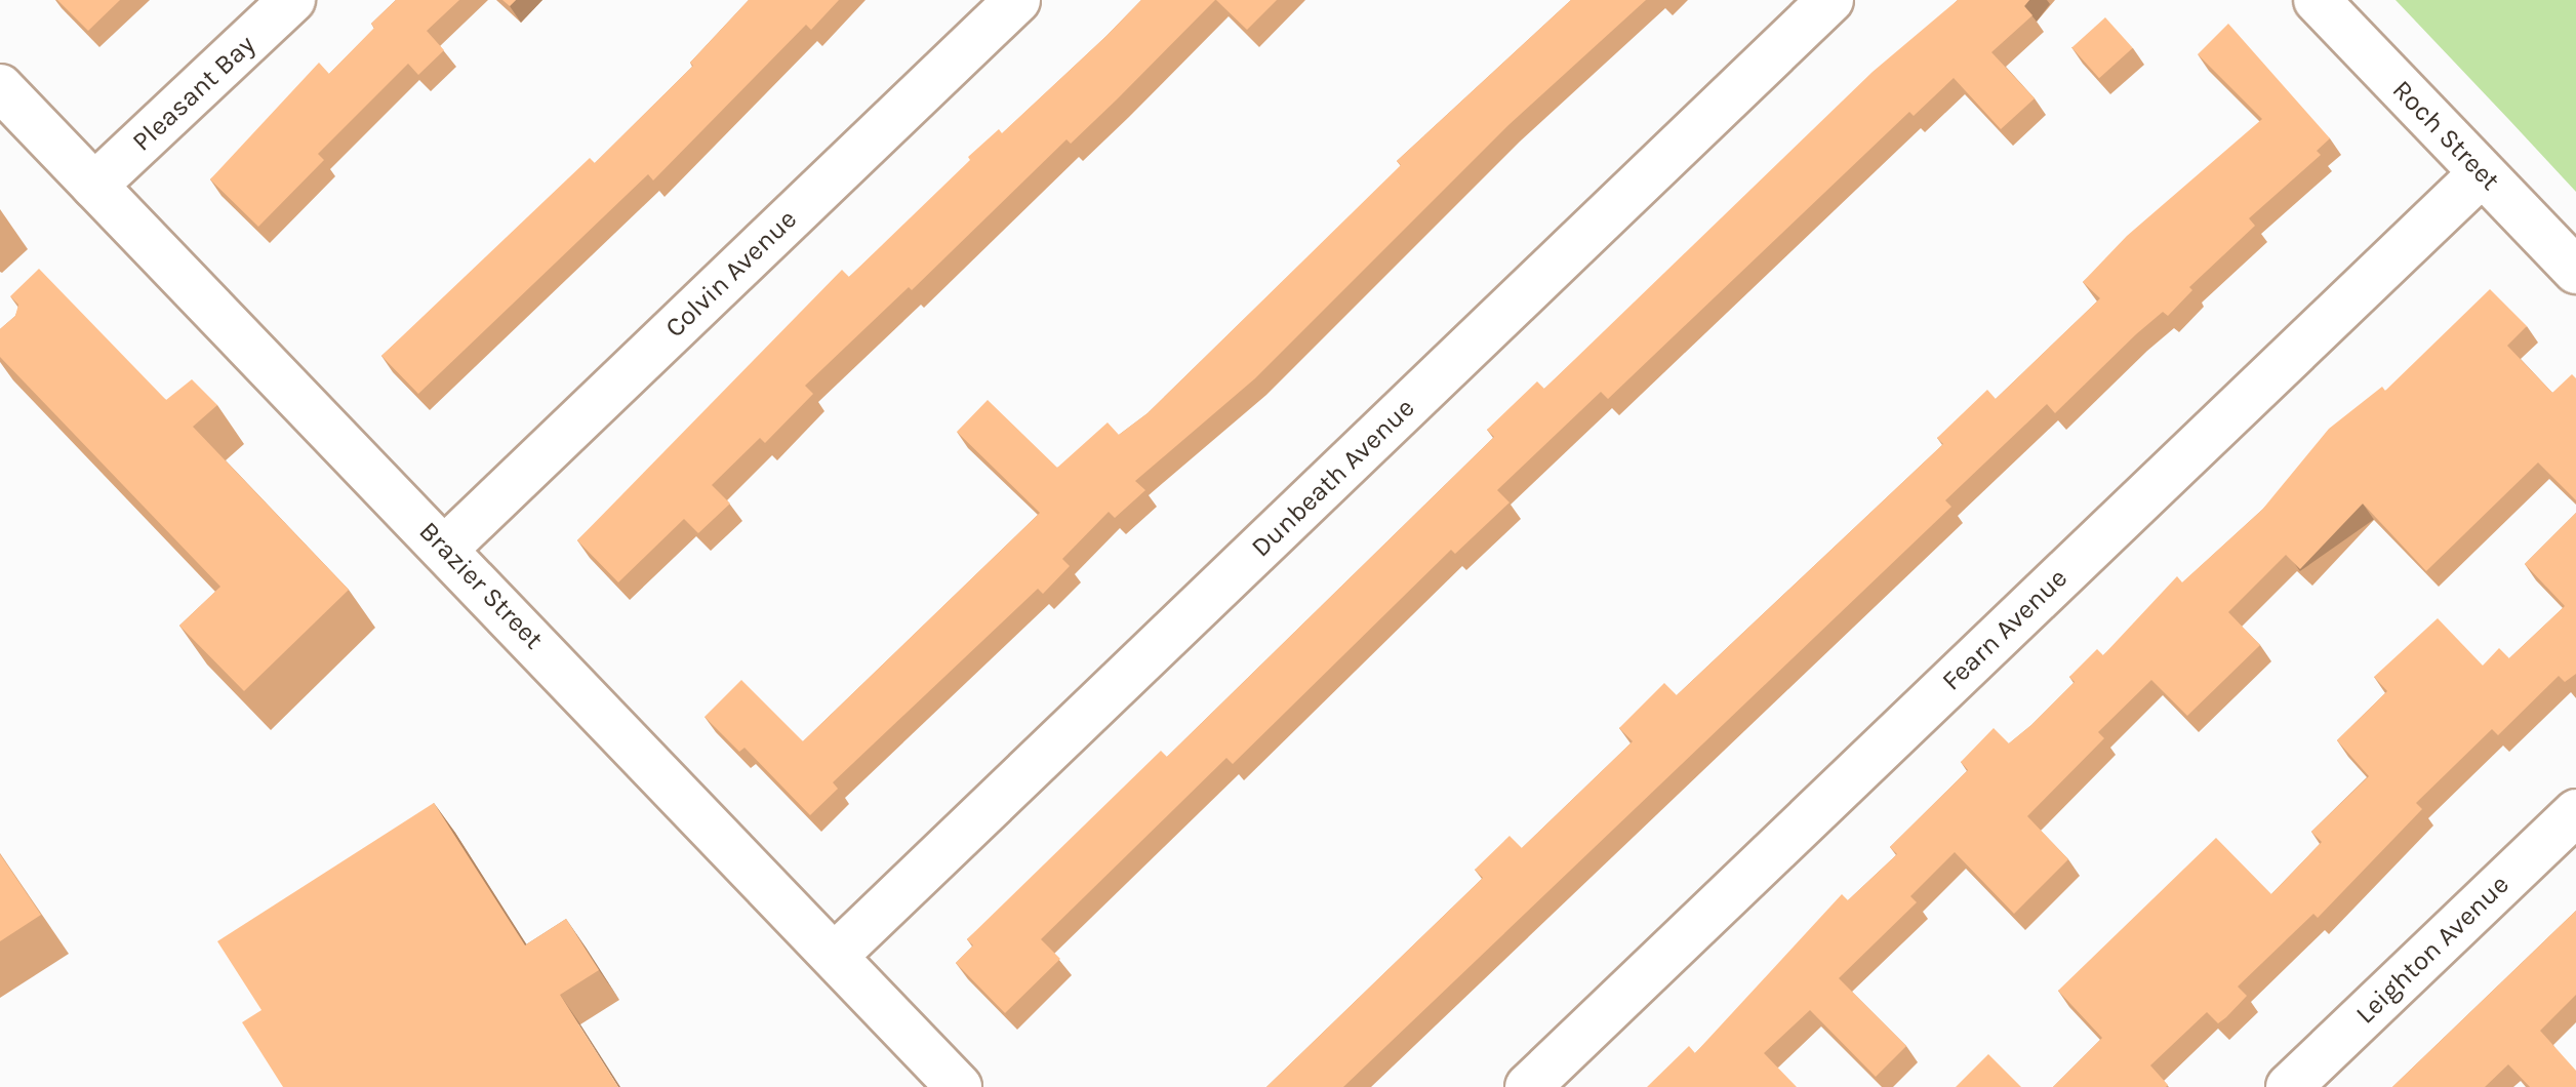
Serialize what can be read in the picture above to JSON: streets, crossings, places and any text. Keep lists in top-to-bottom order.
{
  "streets": {
    "street": [
      "Pleasant Bay",
      "Roch Street",
      "Colvin Avenue",
      "Dunbeath Avenue",
      "Brazier Street",
      "Fearn Avenue",
      "Leighton Avenue"
    ]
  },
  "crossings": [
    ["Pleasant Bay", "Brazier Street"],
    ["Roch Street", "Fearn Avenue"],
    ["Colvin Avenue", "Brazier Street"],
    ["Dunbeath Avenue", "Brazier Street"]
  ]
}
